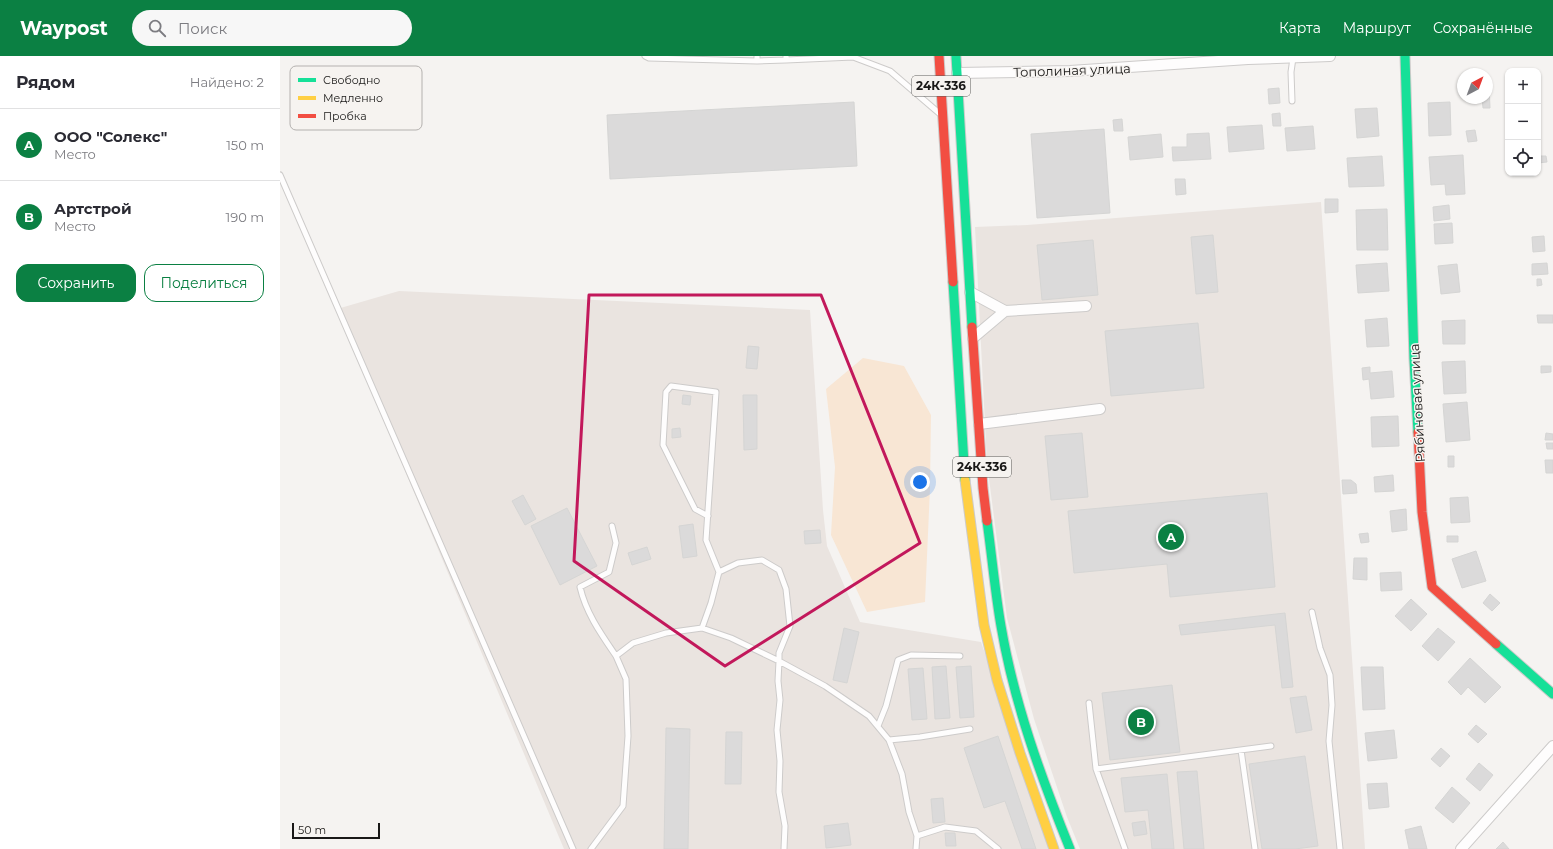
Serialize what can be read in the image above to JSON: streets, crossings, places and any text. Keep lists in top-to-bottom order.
{
  "streets": {
    "main road": ["24К-336", "Рябиновая улица"],
    "street": ["Тополиная улица"]
  },
  "crossings": [
    ["Тополиная улица", "24К-336"]
  ],
  "legend": ["Свободно", "Медленно", "Пробка"],
  "scale_bar": "50 m",
  "north": "top right",
  "page": {
    "header": "Waypost",
    "search": "Поиск",
    "nav": ["Карта", "Маршрут", "Сохранённые"],
    "heading": ["Рядом", "Найдено: 2"],
    "map_buttons": ["+", "−"],
    "list": [
      {
        "mark": "A",
        "name": "ООО \"Солекс\"",
        "note": "Место",
        "value": "150 m"
      },
      {
        "mark": "B",
        "name": "Артстрой",
        "note": "Место",
        "value": "190 m"
      }
    ],
    "buttons": ["Сохранить", "Поделиться"],
    "pins": ["A", "B"],
    "scale": "50 m"
  }
}
